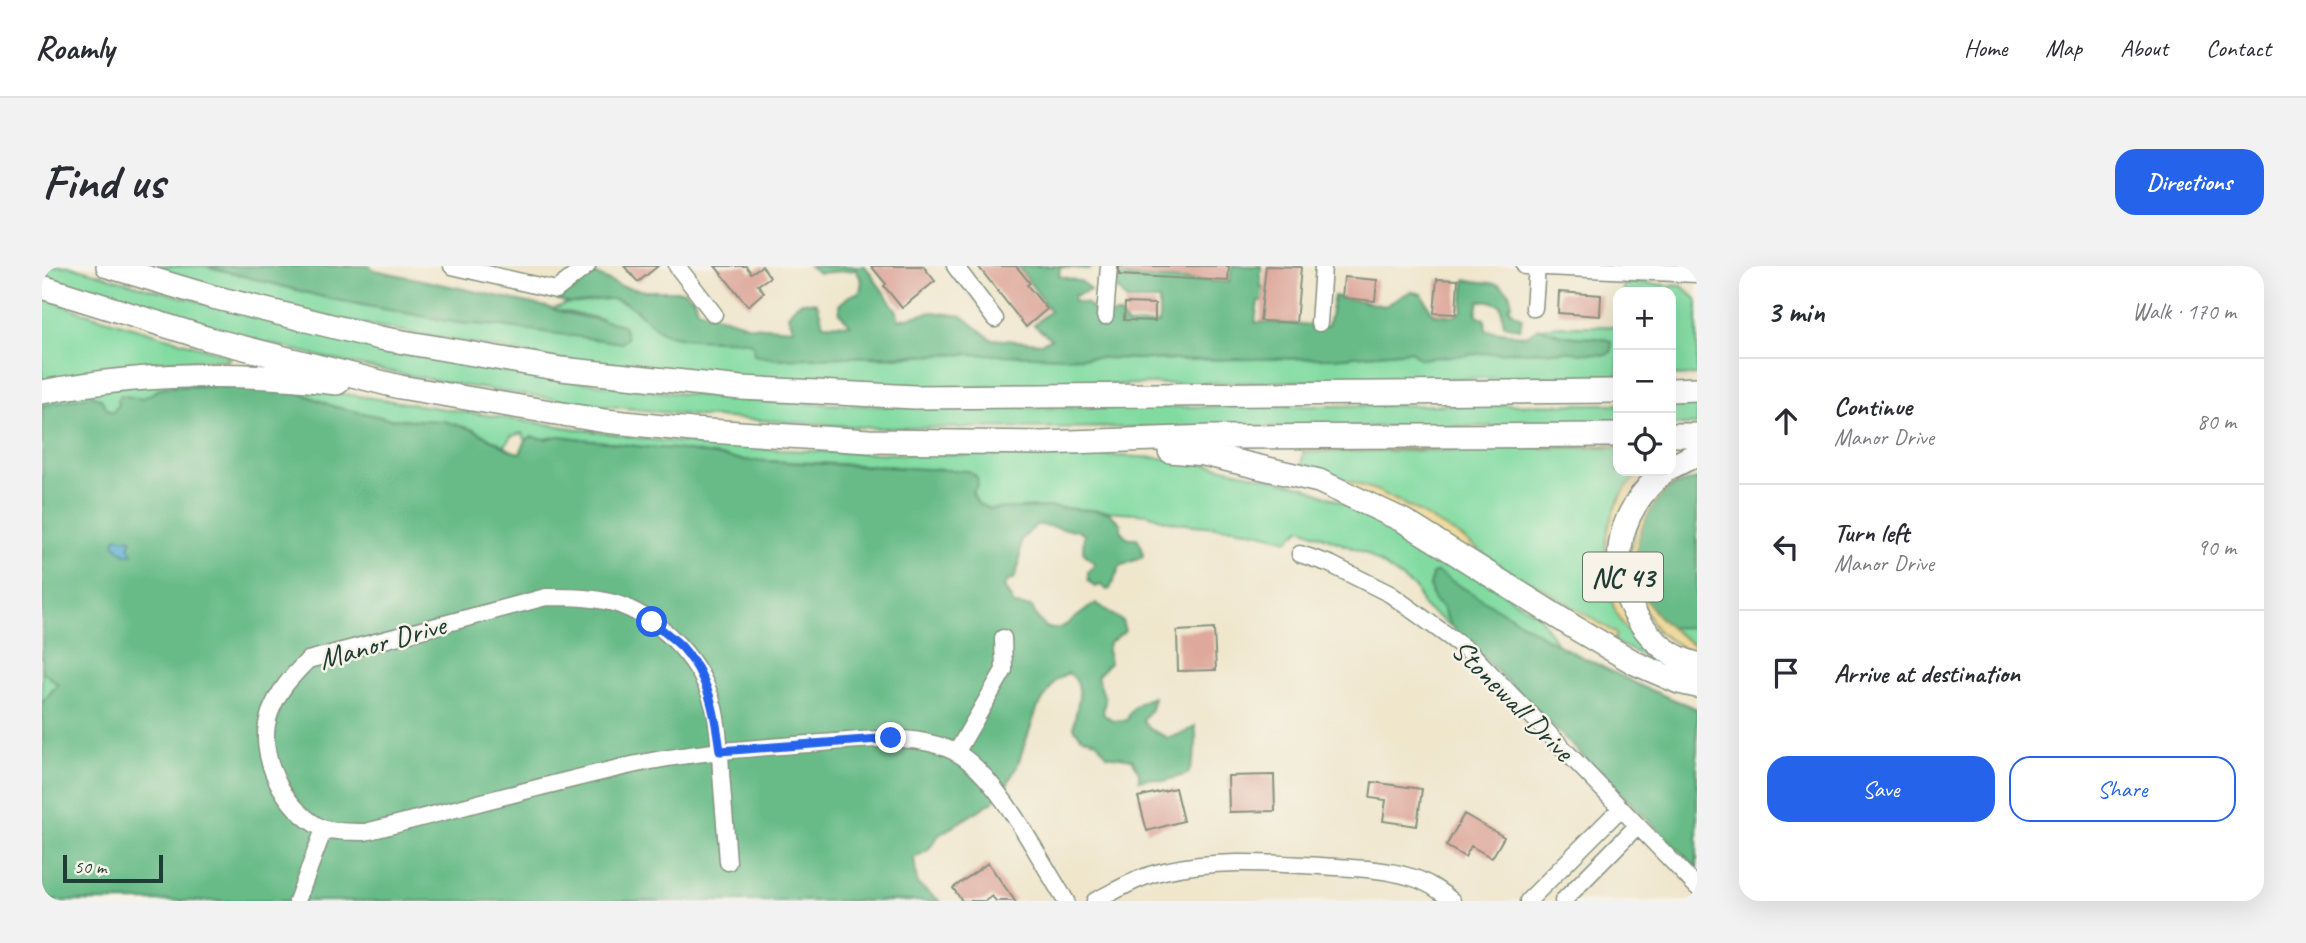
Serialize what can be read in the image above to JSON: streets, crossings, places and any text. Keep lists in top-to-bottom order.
{
  "streets": {
    "highway": ["NC 43"],
    "street": ["Manor Drive", "Stonewall Drive"]
  },
  "scale_bar": "50 m",
  "page": {
    "header": "Roamly",
    "nav": [
      "Home",
      "Map",
      "About",
      "Contact"
    ],
    "buttons": [
      "Directions",
      ["Save", "Share"]
    ],
    "title": "Find us",
    "heading": ["3 min", "Walk · 170 m"],
    "map_buttons": ["+", "−"],
    "list": [
      ["Continue", "Manor Drive", "80 m"],
      ["Turn left", "Manor Drive", "90 m"],
      "Arrive at destination"
    ],
    "scale": "50 m"
  }
}
